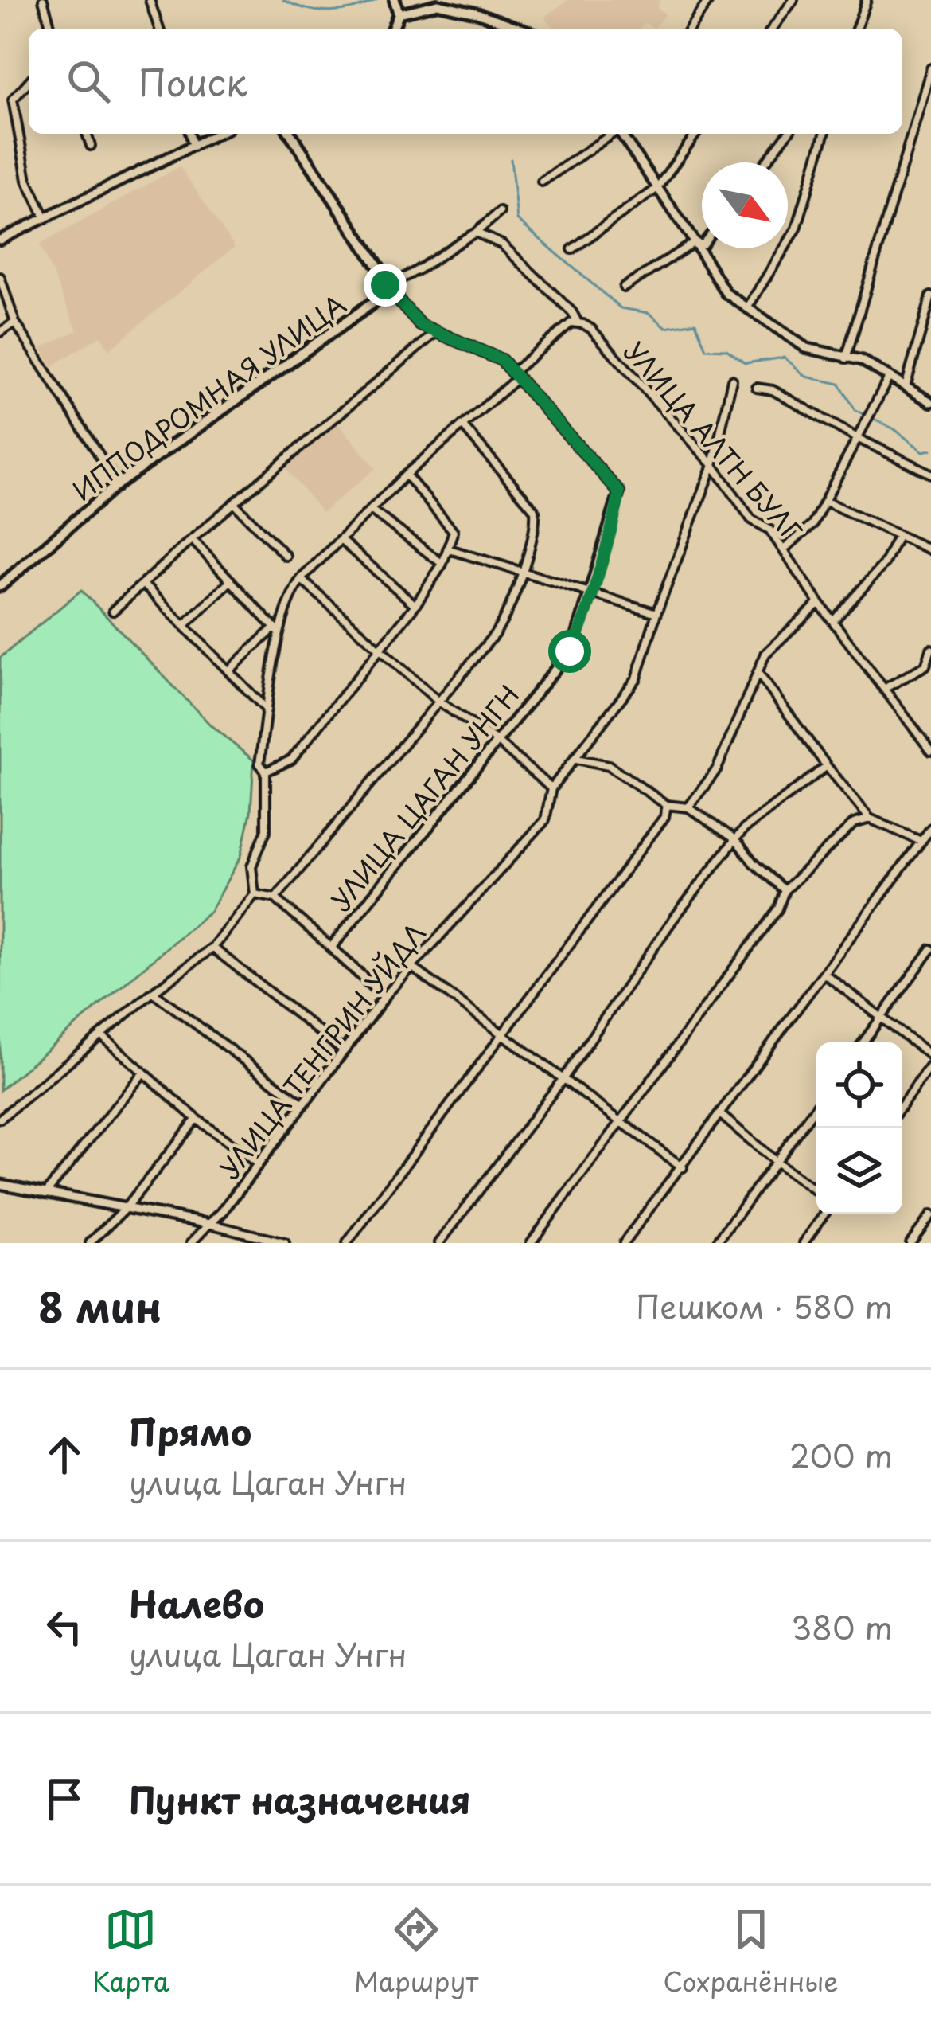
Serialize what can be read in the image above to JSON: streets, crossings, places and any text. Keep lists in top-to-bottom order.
{
  "streets": {
    "main road": ["ИППОДРОМНАЯ УЛИЦА"],
    "street": ["УЛИЦА АЛТН БУЛГ", "УЛИЦА ЦАГАН УНГН", "УЛИЦА ТЕНГРИН УЙДЛ"]
  },
  "crossings": [
    ["ИППОДРОМНАЯ УЛИЦА", "УЛИЦА ЦАГАН УНГН"],
    ["УЛИЦА АЛТН БУЛГ", "УЛИЦА ТЕНГРИН УЙДЛ"]
  ],
  "north": "bottom right",
  "page": {
    "search": "Поиск",
    "heading": ["8 мин", "Пешком · 580 m"],
    "list": [
      ["Прямо", "улица Цаган Унгн", "200 m"],
      ["Налево", "улица Цаган Унгн", "380 m"],
      "Пункт назначения"
    ],
    "nav": ["Карта", "Маршрут", "Сохранённые"]
  }
}
